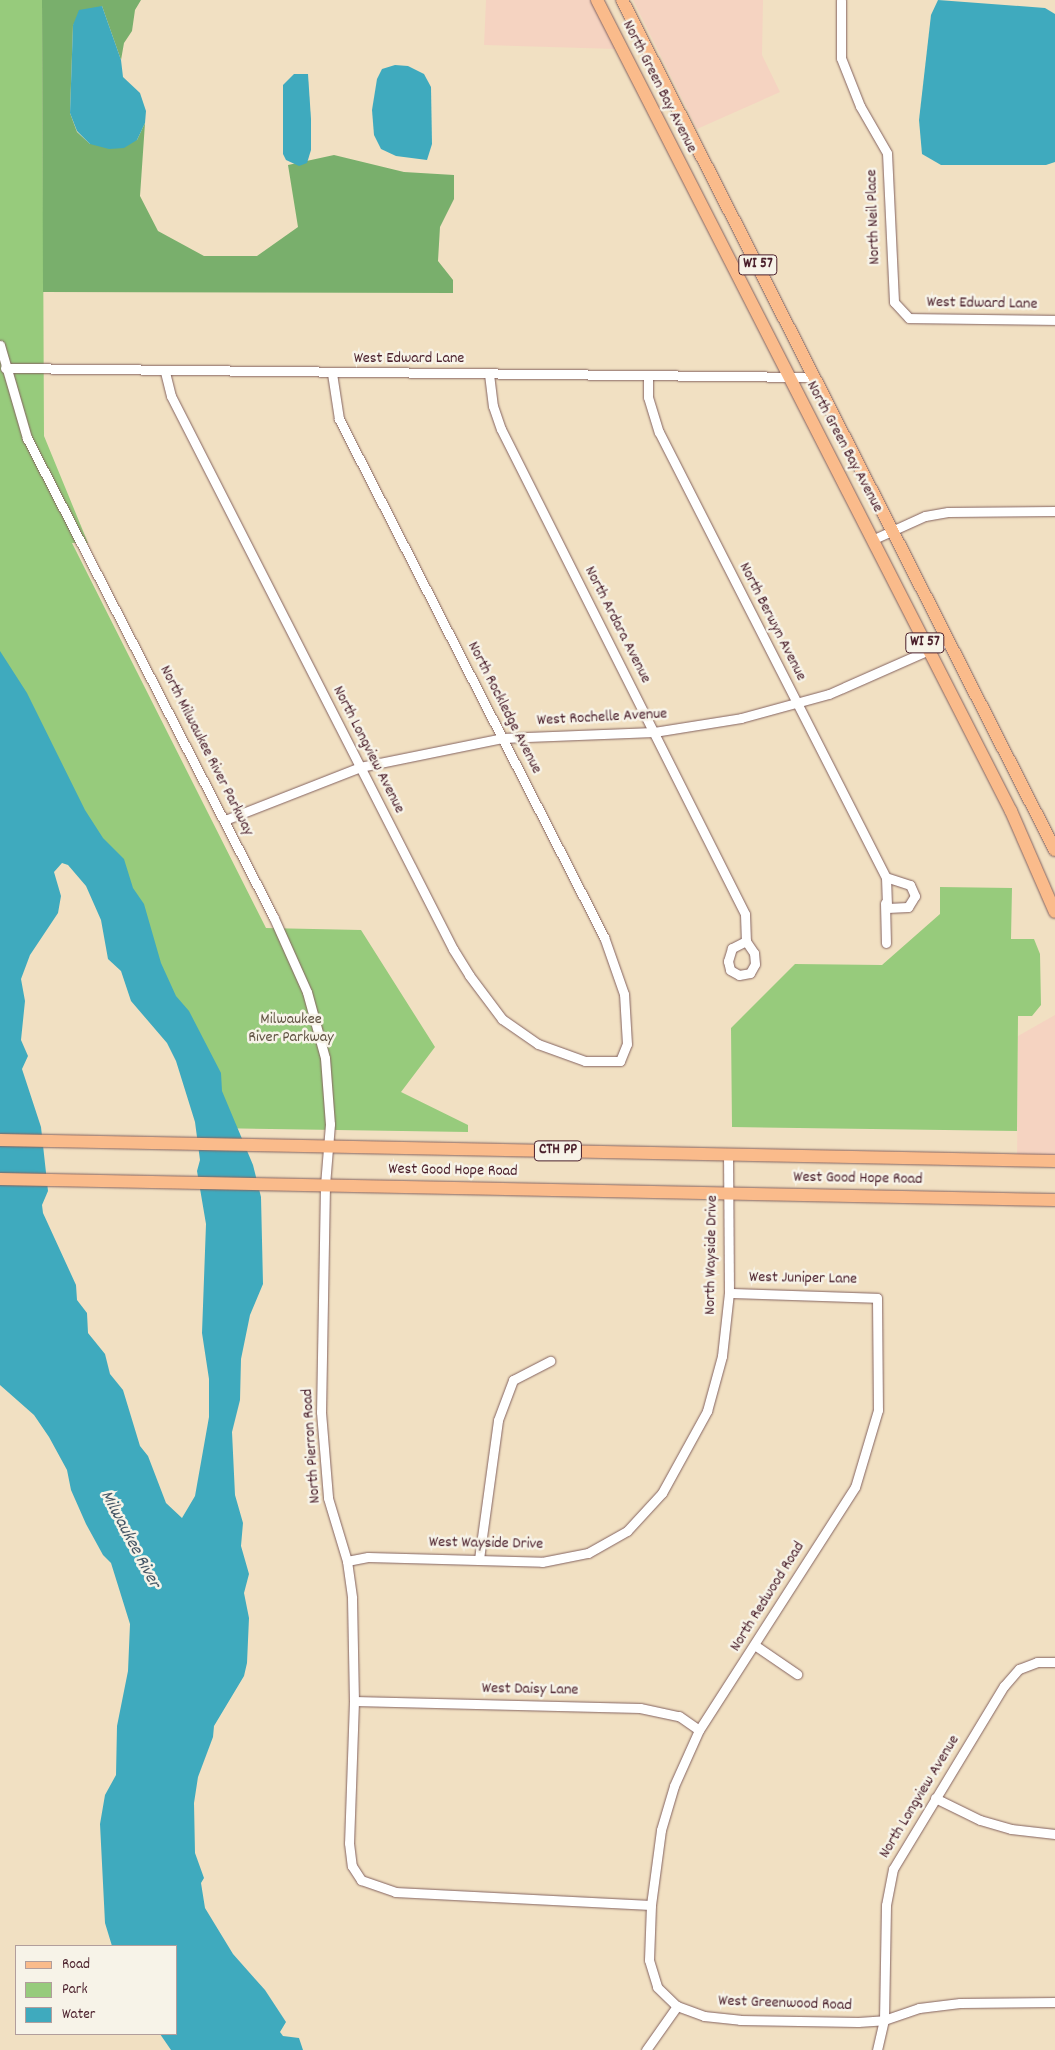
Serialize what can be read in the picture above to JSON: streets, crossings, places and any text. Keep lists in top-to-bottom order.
{
  "streets": {
    "main road": [
      "North Green Bay Avenue",
      "WI 57",
      "CTH PP",
      "West Good Hope Road"
    ],
    "street": [
      "North Neil Place",
      "West Edward Lane",
      "North Berwyn Avenue",
      "North Ardara Avenue",
      "North Rockledge Avenue",
      "West Rochelle Avenue",
      "North Longview Avenue",
      "North Milwaukee River Parkway",
      "North Wayside Drive",
      "West Juniper Lane",
      "North Pierron Road",
      "West Wayside Drive",
      "North Redwood Road",
      "West Daisy Lane",
      "West Greenwood Road"
    ]
  },
  "crossings": [
    ["North Green Bay Avenue", "West Edward Lane"],
    ["North Green Bay Avenue", "West Rochelle Avenue"],
    ["North Neil Place", "West Edward Lane"],
    ["West Edward Lane", "North Berwyn Avenue"],
    ["West Edward Lane", "North Ardara Avenue"],
    ["West Edward Lane", "North Rockledge Avenue"],
    ["West Edward Lane", "North Longview Avenue"],
    ["West Edward Lane", "North Milwaukee River Parkway"],
    ["North Berwyn Avenue", "West Rochelle Avenue"],
    ["North Ardara Avenue", "West Rochelle Avenue"],
    ["North Rockledge Avenue", "West Rochelle Avenue"],
    ["North Rockledge Avenue", "North Longview Avenue"],
    ["West Rochelle Avenue", "North Longview Avenue"],
    ["West Rochelle Avenue", "North Milwaukee River Parkway"],
    ["North Longview Avenue", "West Greenwood Road"],
    ["North Milwaukee River Parkway", "West Good Hope Road"],
    ["North Milwaukee River Parkway", "North Pierron Road"],
    ["West Good Hope Road", "North Wayside Drive"],
    ["West Good Hope Road", "North Pierron Road"],
    ["North Wayside Drive", "West Juniper Lane"],
    ["North Wayside Drive", "West Wayside Drive"],
    ["West Juniper Lane", "North Redwood Road"],
    ["North Pierron Road", "West Wayside Drive"],
    ["North Pierron Road", "North Redwood Road"],
    ["North Pierron Road", "West Daisy Lane"],
    ["North Pierron Road", "West Greenwood Road"],
    ["North Redwood Road", "West Daisy Lane"],
    ["North Redwood Road", "West Greenwood Road"]
  ],
  "water": ["Milwaukee River"],
  "parks": ["Milwaukee River Parkway"],
  "legend": ["Road", "Park", "Water"]
}
